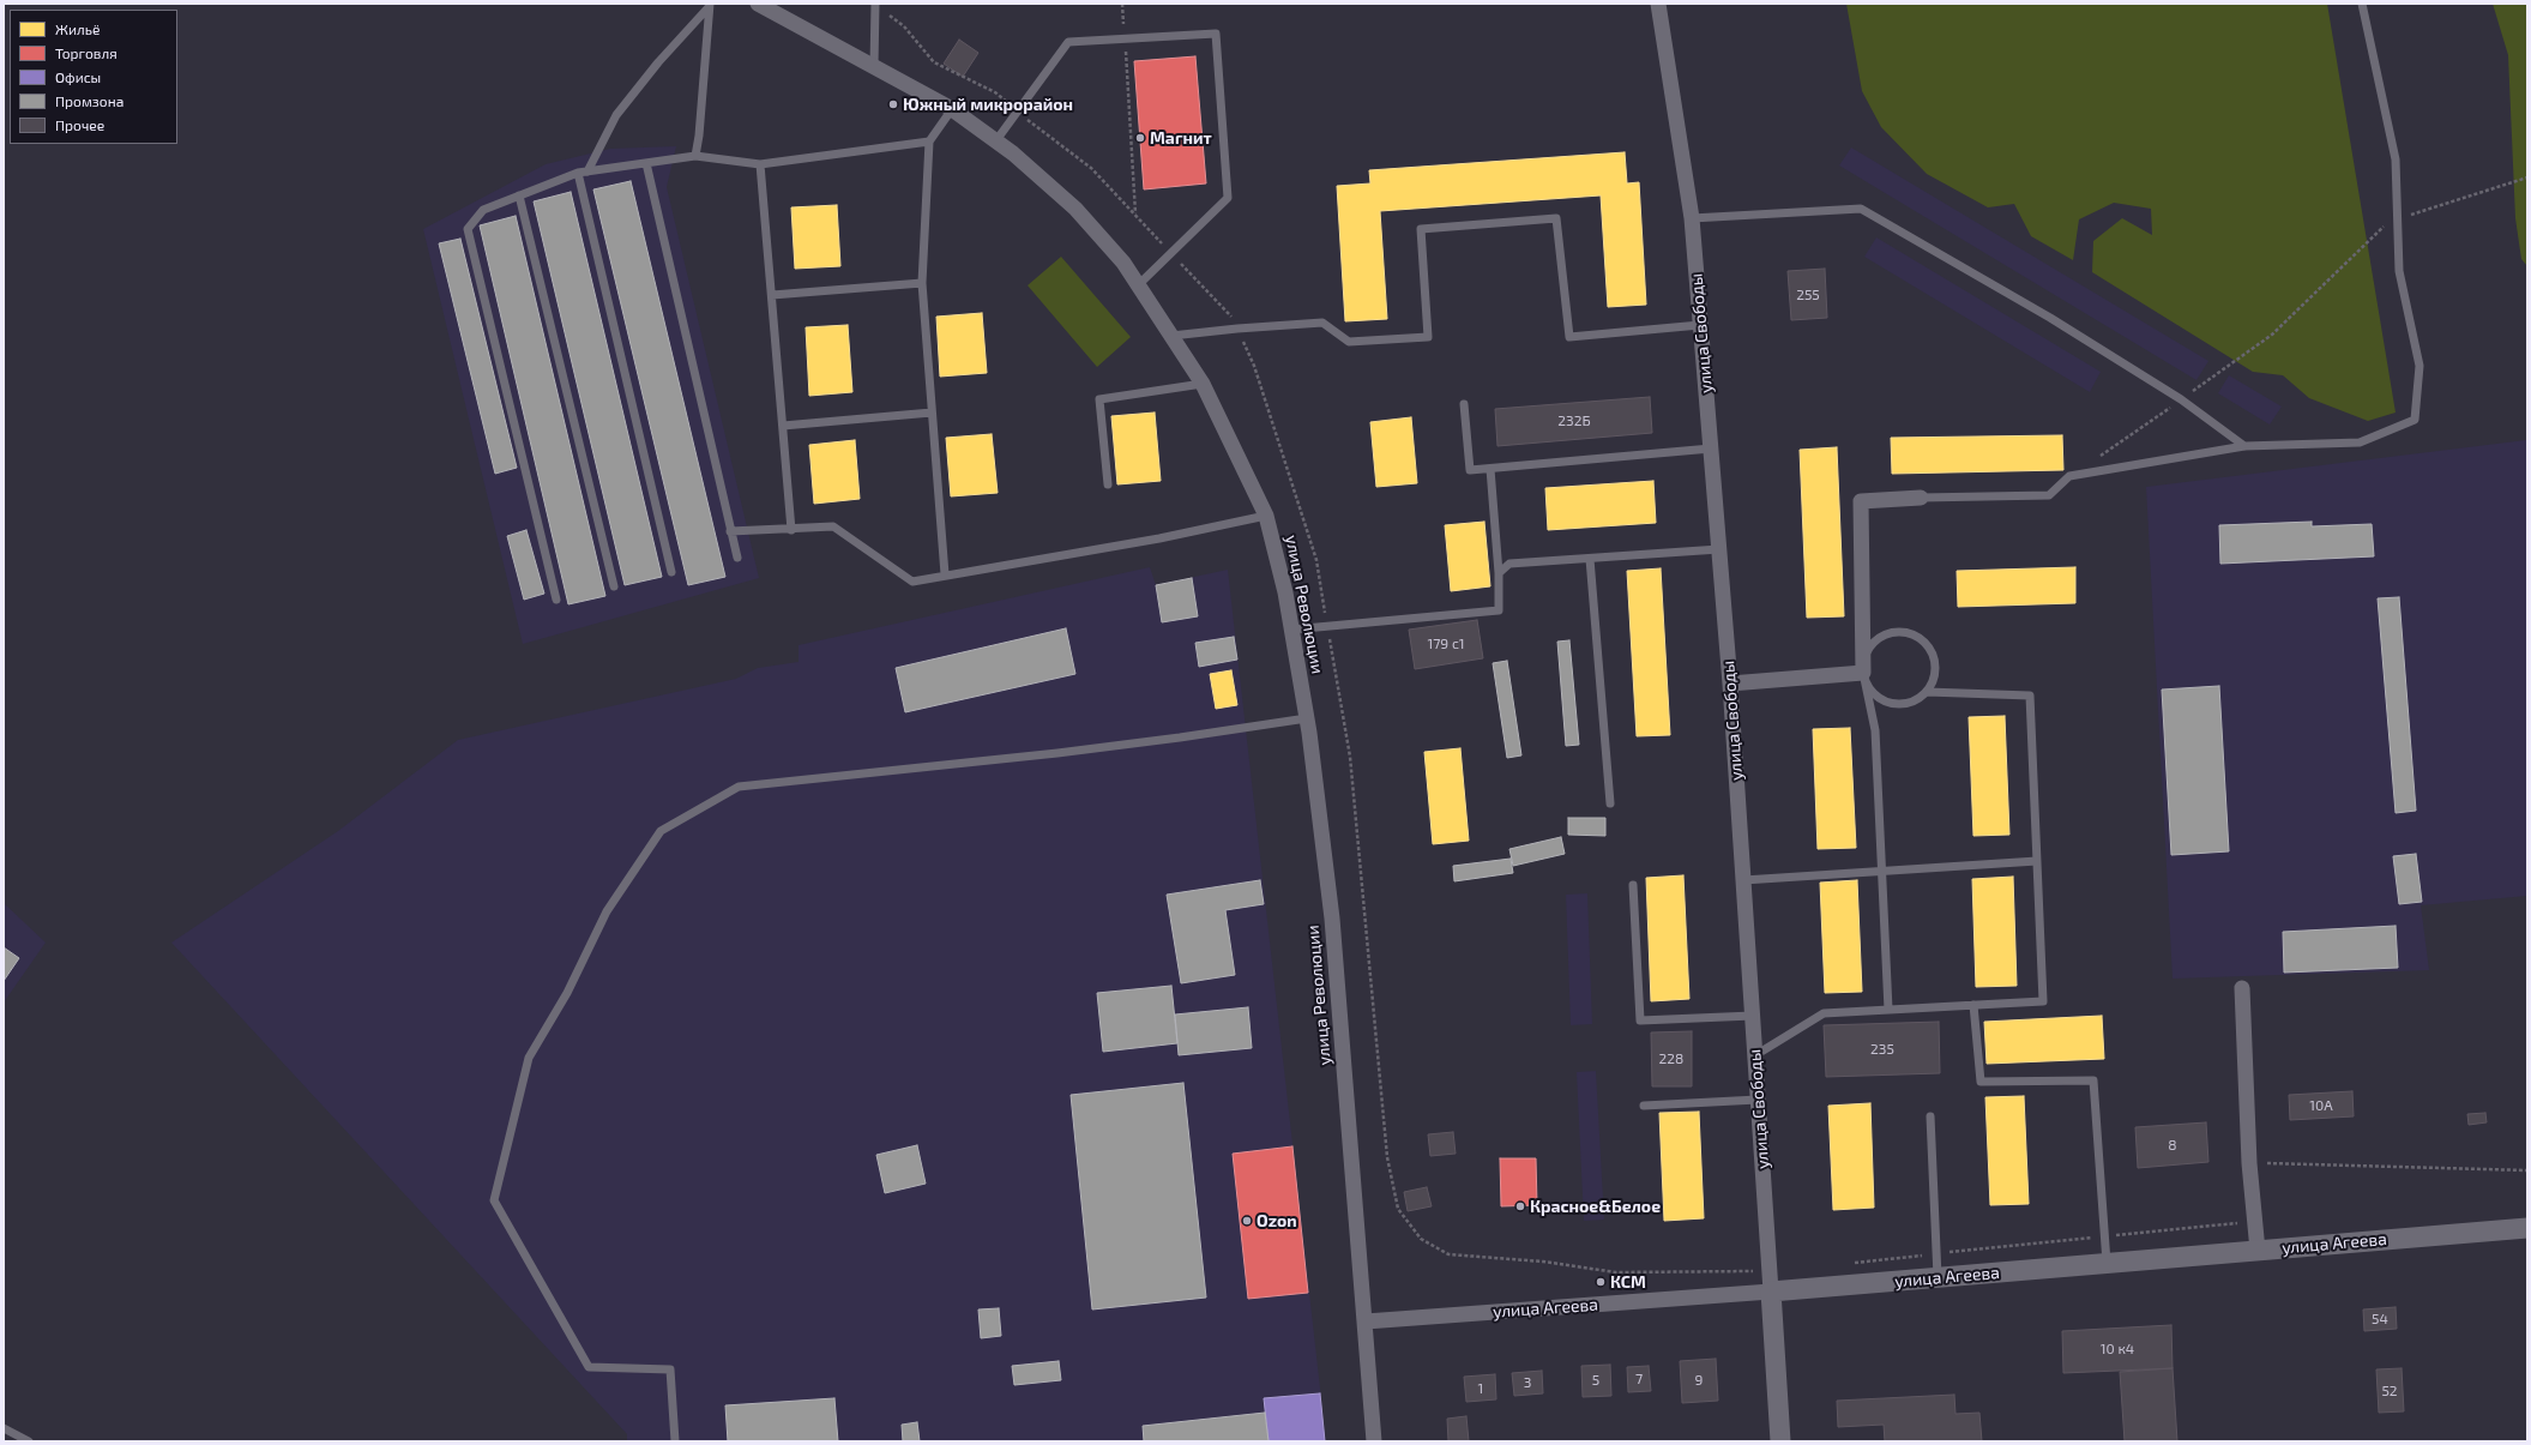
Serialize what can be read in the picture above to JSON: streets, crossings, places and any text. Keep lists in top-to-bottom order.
{
  "streets": {
    "street": ["улица Свободы", "улица Революции", "улица Агеева"]
  },
  "crossings": [
    ["улица Свободы", "улица Агеева"],
    ["улица Революции", "улица Агеева"]
  ],
  "places": [
    "Южный микрорайон",
    "Магнит",
    "Красное&Белое",
    "Ozon",
    "КСМ"
  ],
  "house_numbers": [
    "255",
    "232Б",
    "179 с1",
    "235",
    "228",
    "10А",
    "8",
    "54",
    "10 к4",
    "7",
    "5",
    "9",
    "3",
    "1",
    "52"
  ],
  "legend": [
    "Жильё",
    "Торговля",
    "Офисы",
    "Промзона",
    "Прочее"
  ]
}
